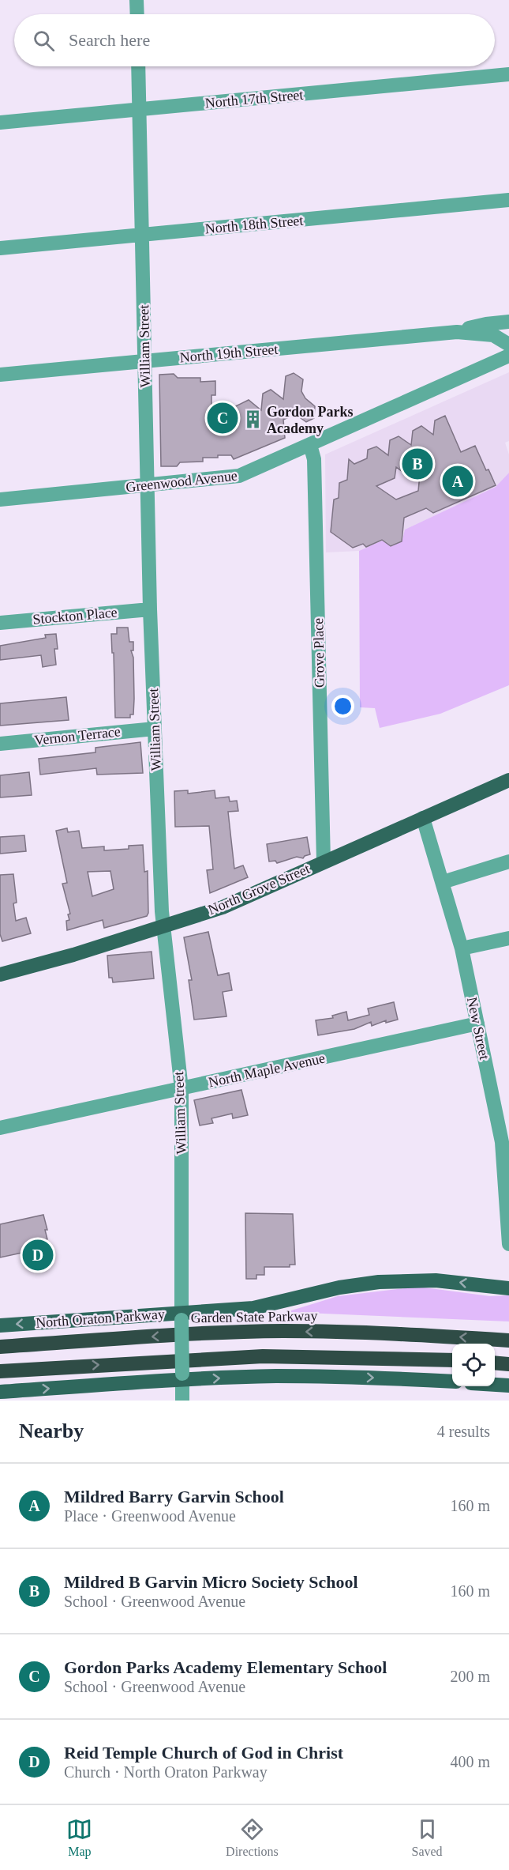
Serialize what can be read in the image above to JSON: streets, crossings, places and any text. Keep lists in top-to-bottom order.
{
  "streets": {
    "highway": ["Garden State Parkway"],
    "main road": ["North Grove Street", "North Oraton Parkway"],
    "street": [
      "North 17th Street",
      "North 18th Street",
      "William Street",
      "North 19th Street",
      "Greenwood Avenue",
      "Stockton Place",
      "Grove Place",
      "Vernon Terrace",
      "New Street",
      "North Maple Avenue"
    ]
  },
  "crossings": [
    ["North 17th Street", "William Street"],
    ["North 18th Street", "William Street"],
    ["William Street", "North 19th Street"],
    ["William Street", "Greenwood Avenue"],
    ["William Street", "Stockton Place"],
    ["William Street", "Vernon Terrace"],
    ["William Street", "North Grove Street"],
    ["William Street", "North Maple Avenue"],
    ["William Street", "North Oraton Parkway"],
    ["Greenwood Avenue", "Grove Place"],
    ["Grove Place", "North Grove Street"],
    ["North Grove Street", "New Street"],
    ["New Street", "North Maple Avenue"]
  ],
  "places": {
    "building": ["Gordon Parks Academy"]
  },
  "page": {
    "search": "Search here",
    "pins": [
      "C",
      "B",
      "A",
      "D"
    ],
    "heading": ["Nearby", "4 results"],
    "list": [
      {
        "mark": "A",
        "name": "Mildred Barry Garvin School",
        "note": "Place · Greenwood Avenue",
        "value": "160 m"
      },
      {
        "mark": "B",
        "name": "Mildred B Garvin Micro Society School",
        "note": "School · Greenwood Avenue",
        "value": "160 m"
      },
      {
        "mark": "C",
        "name": "Gordon Parks Academy Elementary School",
        "note": "School · Greenwood Avenue",
        "value": "200 m"
      },
      {
        "mark": "D",
        "name": "Reid Temple Church of God in Christ",
        "note": "Church · North Oraton Parkway",
        "value": "400 m"
      }
    ],
    "nav": ["Map", "Directions", "Saved"]
  }
}
